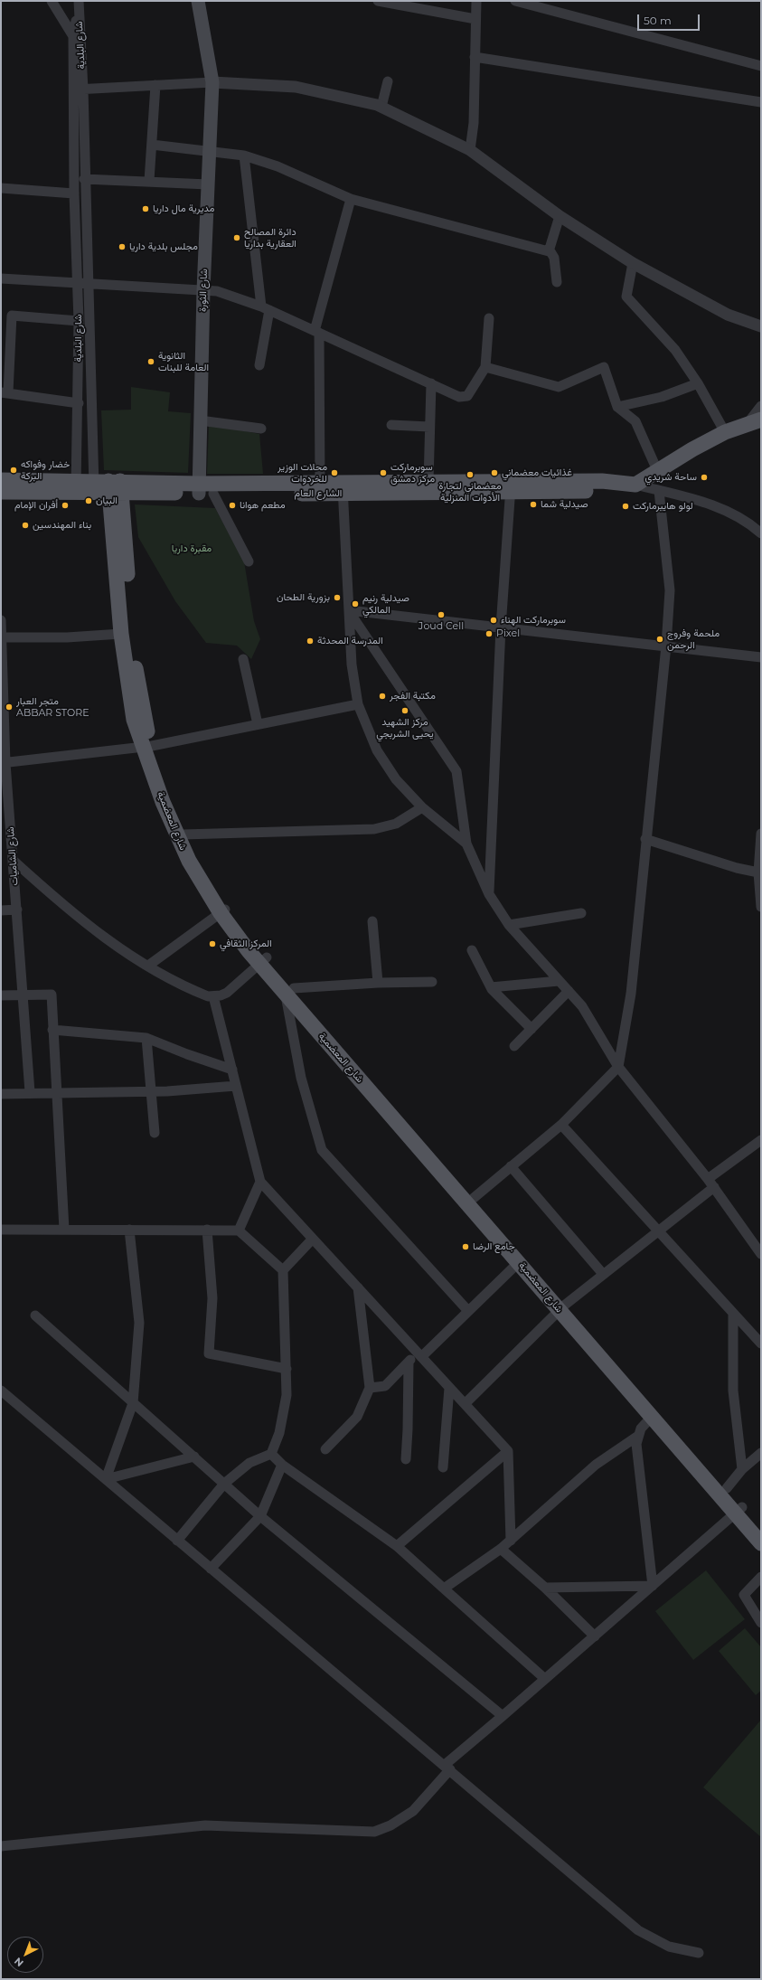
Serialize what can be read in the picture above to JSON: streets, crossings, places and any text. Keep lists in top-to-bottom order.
{
  "streets": {
    "main road": ["شارع الثورة", "الشارع العام", "شارع المعضمية"],
    "street": ["شارع البلدية", "شارع الشاميات"]
  },
  "crossings": [
    ["شارع البلدية", "الشارع العام"],
    ["شارع البلدية", "شارع المعضمية"],
    ["شارع الثورة", "الشارع العام"],
    ["الشارع العام", "شارع المعضمية"]
  ],
  "parks": ["مقبرة داريا"],
  "places": [
    "مديرية مال داريا",
    "دائرة المصالح العقارية بداريا",
    "مجلس بلدية داريا",
    "الثانوية العامة للبنات",
    "خضار وفواكه البركة",
    "محلات الوزير للخردوات",
    "سوبرماركت مركز دمشق",
    "غذائيات معضماني",
    "معضماني لتجارة الأدوات المنزلية",
    "ساحة شريدي",
    "البيان",
    "صيدلية شما",
    "أفران الإمام",
    "مطعم هوانا",
    "لولو هايبرماركت",
    "بناء المهندسين",
    "بزورية الطحان",
    "صيدلية رنيم المالكي",
    "Joud Cell",
    "سوبرماركت الهناء",
    "Pixel",
    "ملحمة وفروج الرحمن",
    "المدرسة المحدثة",
    "مكتبة الفجر",
    "متجر العبار ABBAR STORE",
    "مركز الشهيد يحيى الشربجي",
    "المركز الثقافي",
    "جامع الرضا"
  ],
  "scale_bar": "50 m",
  "north": "bottom left"
}
